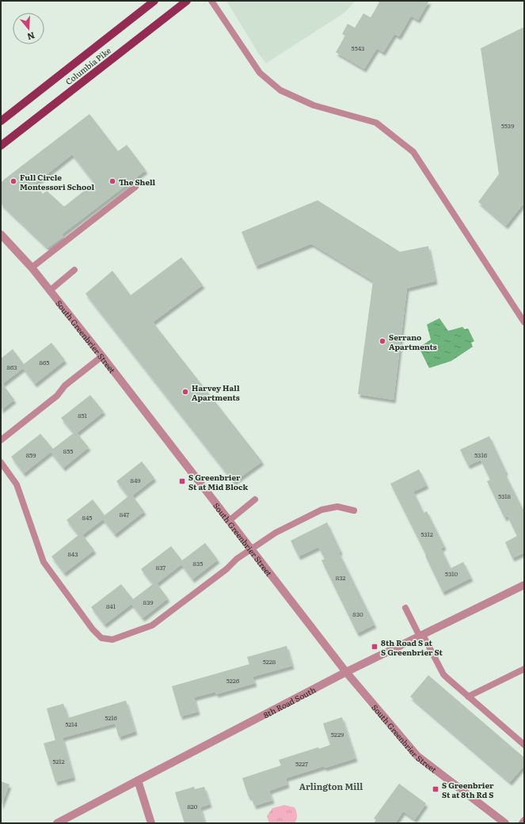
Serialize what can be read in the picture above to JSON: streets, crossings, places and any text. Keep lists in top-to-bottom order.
{
  "streets": {
    "main road": ["Columbia Pike"],
    "street": ["South Greenbrier Street", "8th Road South"]
  },
  "crossings": [
    ["South Greenbrier Street", "8th Road South"]
  ],
  "districts": ["Arlington Mill"],
  "places": {
    "other": [
      "Full Circle Montessori School",
      "The Shell",
      "Serrano Apartments",
      "Harvey Hall Apartments"
    ],
    "transit": ["S Greenbrier St at Mid Block", "8th Road S at S Greenbrier St", "S Greenbrier St at 8th Rd S"]
  },
  "house_numbers": [
    "5543",
    "5539",
    "865",
    "863",
    "851",
    "855",
    "859",
    "5316",
    "849",
    "5318",
    "847",
    "845",
    "5312",
    "843",
    "835",
    "837",
    "5310",
    "832",
    "839",
    "841",
    "830",
    "5228",
    "5226",
    "5216",
    "5214",
    "5229",
    "5212",
    "5227",
    "820"
  ],
  "north": "bottom"
}
